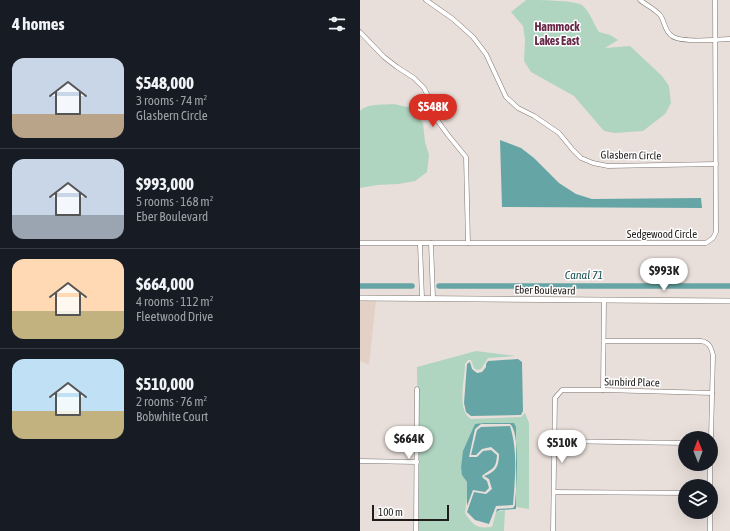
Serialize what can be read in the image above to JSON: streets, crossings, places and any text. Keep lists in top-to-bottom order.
{
  "streets": {
    "street": [
      "Glasbern Circle",
      "Sedgewood Circle",
      "Eber Boulevard",
      "Sunbird Place"
    ]
  },
  "crossings": [
    ["Glasbern Circle", "Sedgewood Circle"]
  ],
  "districts": ["Hammock Lakes East"],
  "water": ["Canal 71"],
  "scale_bar": "100 m",
  "north": "top",
  "page": {
    "heading": "4 homes",
    "list": [
      {
        "name": "$548,000",
        "note": "3 rooms · 74 m² · Glasbern Circle"
      },
      {
        "name": "$993,000",
        "note": "5 rooms · 168 m² · Eber Boulevard"
      },
      {
        "name": "$664,000",
        "note": "4 rooms · 112 m² · Fleetwood Drive"
      },
      {
        "name": "$510,000",
        "note": "2 rooms · 76 m² · Bobwhite Court"
      }
    ],
    "price": [
      "$548K",
      "$993K",
      "$664K",
      "$510K"
    ],
    "scale": "100 m"
  }
}
